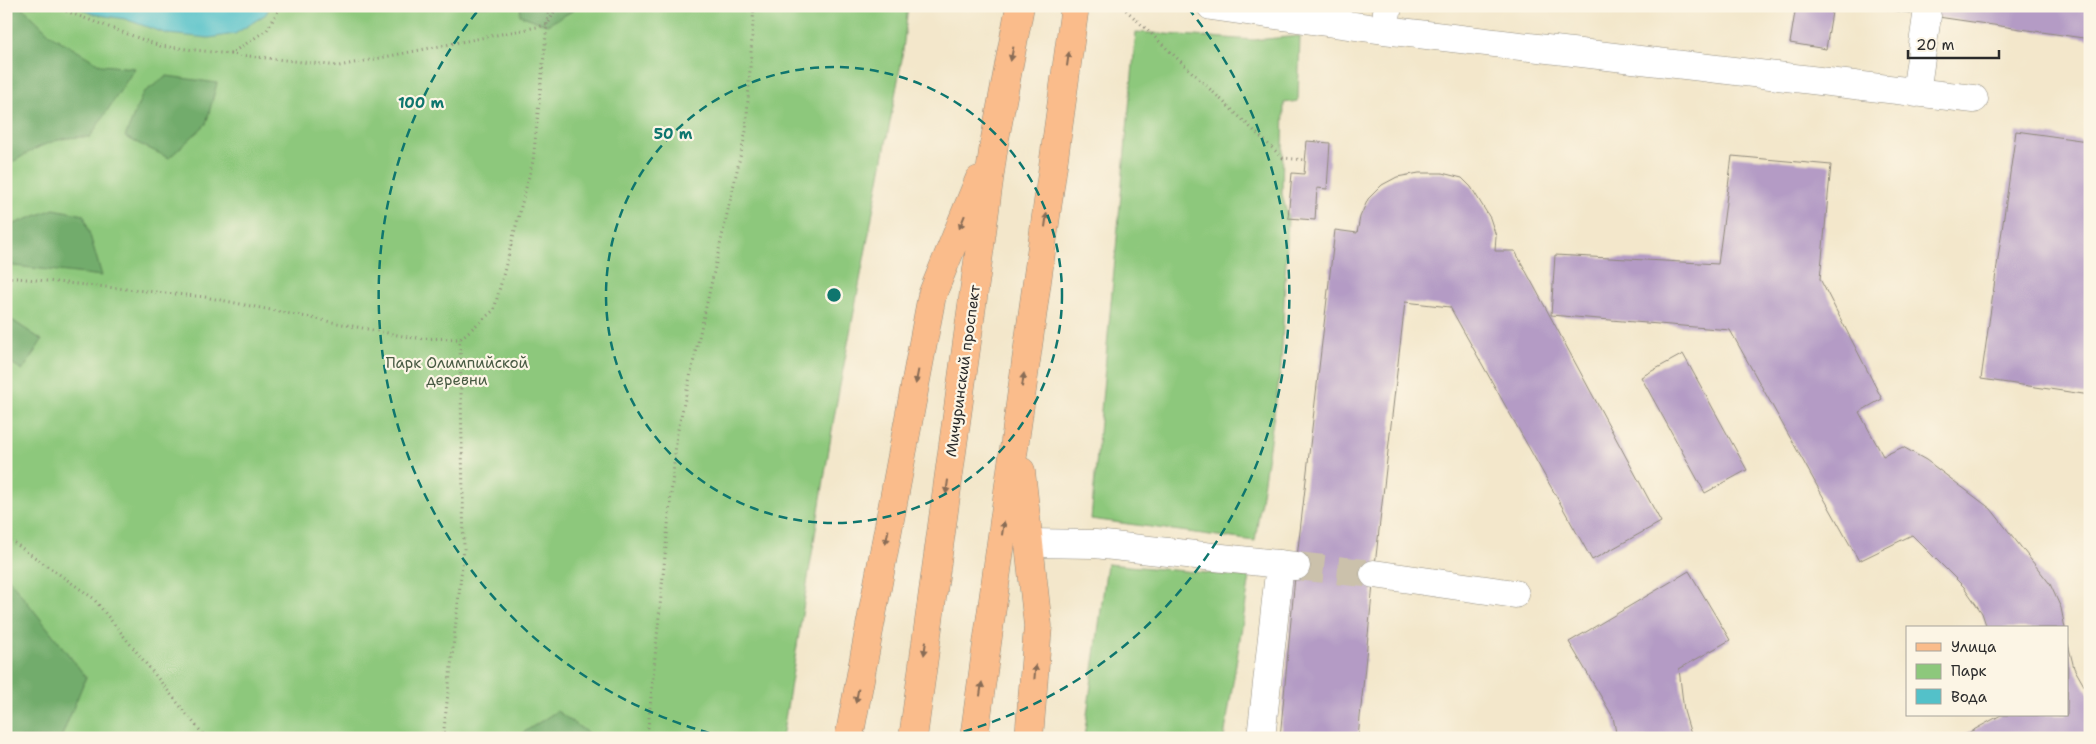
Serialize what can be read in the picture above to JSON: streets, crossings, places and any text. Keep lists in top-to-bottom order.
{
  "streets": {
    "main road": ["Мичуринский проспект"]
  },
  "parks": ["Парк Олимпийской деревни"],
  "legend": ["Улица", "Парк", "Вода"],
  "scale_bar": "20 m",
  "rings": ["100 m", "50 m"]
}
